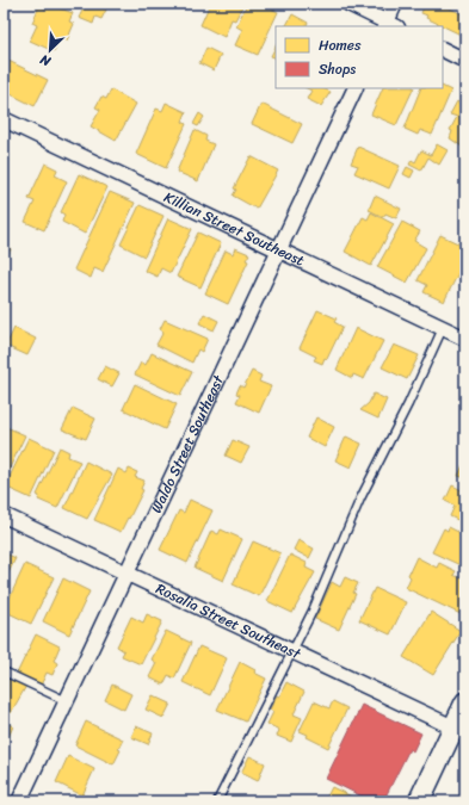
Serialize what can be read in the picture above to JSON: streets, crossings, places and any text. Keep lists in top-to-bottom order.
{
  "streets": {
    "street": ["Killian Street Southeast", "Waldo Street Southeast", "Rosalia Street Southeast"]
  },
  "crossings": [
    ["Killian Street Southeast", "Waldo Street Southeast"],
    ["Waldo Street Southeast", "Rosalia Street Southeast"]
  ],
  "legend": ["Homes", "Shops"],
  "north": "bottom left"
}
